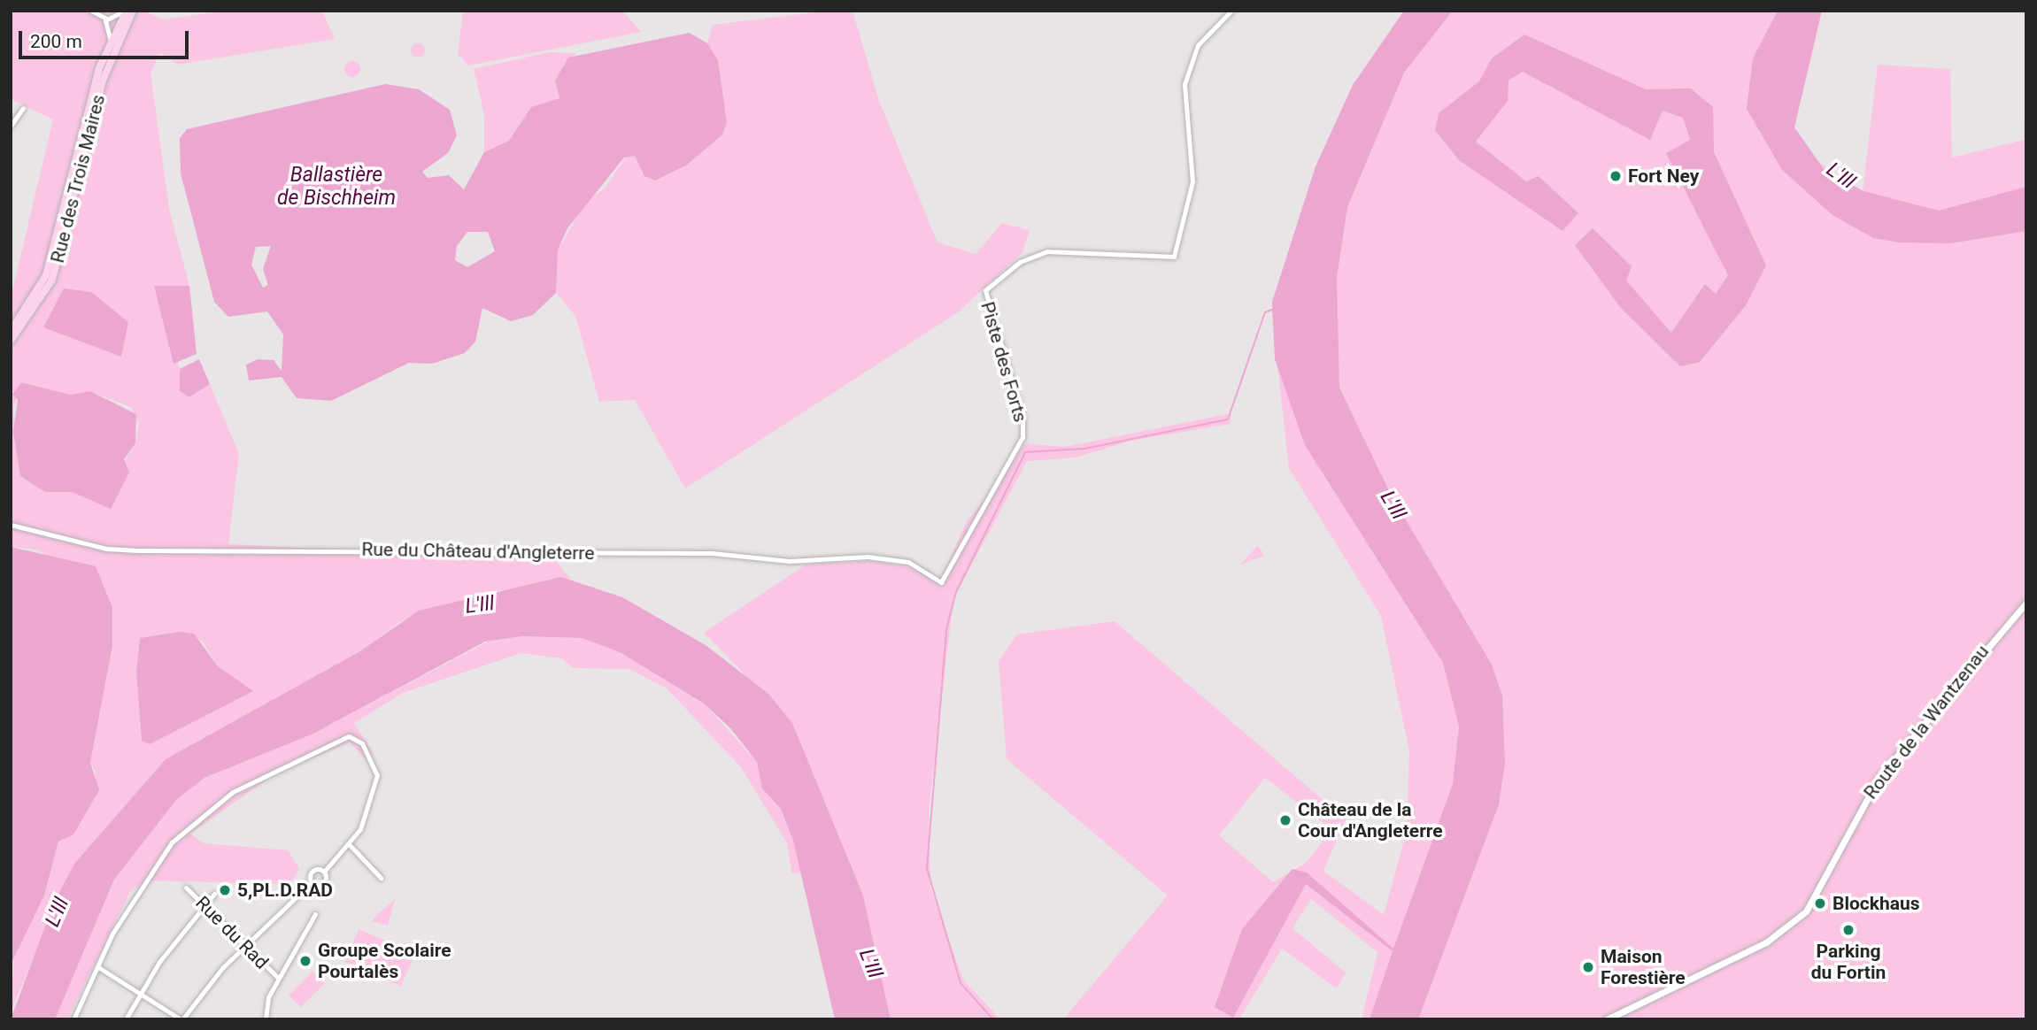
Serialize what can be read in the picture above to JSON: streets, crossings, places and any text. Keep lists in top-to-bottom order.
{
  "streets": {
    "main road": ["Rue des Trois Maires", "Route de la Wantzenau"],
    "street": ["Piste des Forts", "Rue du Château d'Angleterre", "Rue du Rad"]
  },
  "crossings": [
    ["Piste des Forts", "Rue du Château d'Angleterre"]
  ],
  "water": ["Ballastière de Bischheim", "L'Ill"],
  "places": [
    "Fort Ney",
    "Château de la Cour d'Angleterre",
    "5,PL.D.RAD",
    "Blockhaus",
    "Parking du Fortin",
    "Groupe Scolaire Pourtalès",
    "Maison Forestière"
  ],
  "scale_bar": "200 m"
}
